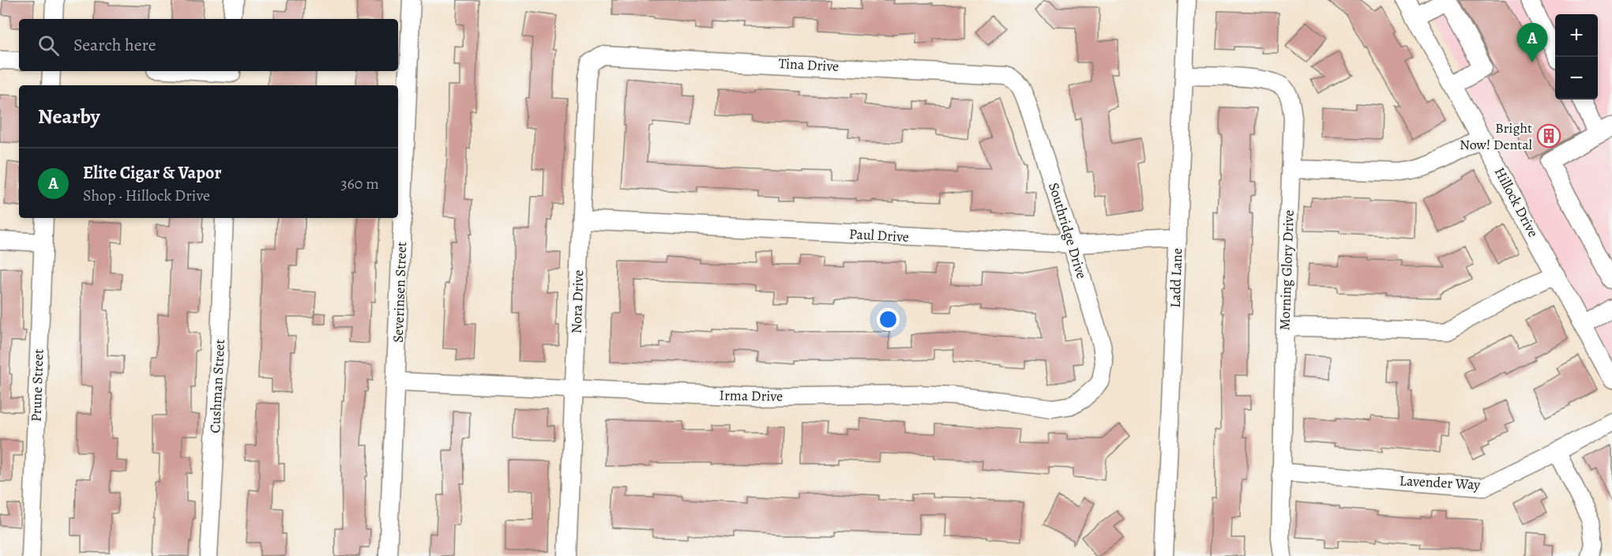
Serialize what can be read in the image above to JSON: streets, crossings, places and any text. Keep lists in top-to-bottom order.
{
  "streets": {
    "street": [
      "Tina Drive",
      "Hillock Drive",
      "Southridge Drive",
      "Paul Drive",
      "Morning Glory Drive",
      "Ladd Lane",
      "Severinsen Street",
      "Nora Drive",
      "Prune Street",
      "Cushman Street",
      "Irma Drive",
      "Lavender Way"
    ]
  },
  "crossings": [
    ["Tina Drive", "Southridge Drive"],
    ["Tina Drive", "Nora Drive"],
    ["Southridge Drive", "Paul Drive"],
    ["Southridge Drive", "Irma Drive"],
    ["Paul Drive", "Ladd Lane"],
    ["Paul Drive", "Nora Drive"],
    ["Morning Glory Drive", "Ladd Lane"],
    ["Morning Glory Drive", "Lavender Way"],
    ["Severinsen Street", "Irma Drive"],
    ["Nora Drive", "Irma Drive"]
  ],
  "places": {
    "building": ["Bright Now! Dental"]
  },
  "page": {
    "map_buttons": ["+", "−"],
    "search": "Search here",
    "pins": "A",
    "heading": "Nearby",
    "list": [
      {
        "mark": "A",
        "name": "Elite Cigar & Vapor",
        "note": "Shop · Hillock Drive",
        "value": "360 m"
      }
    ]
  }
}
